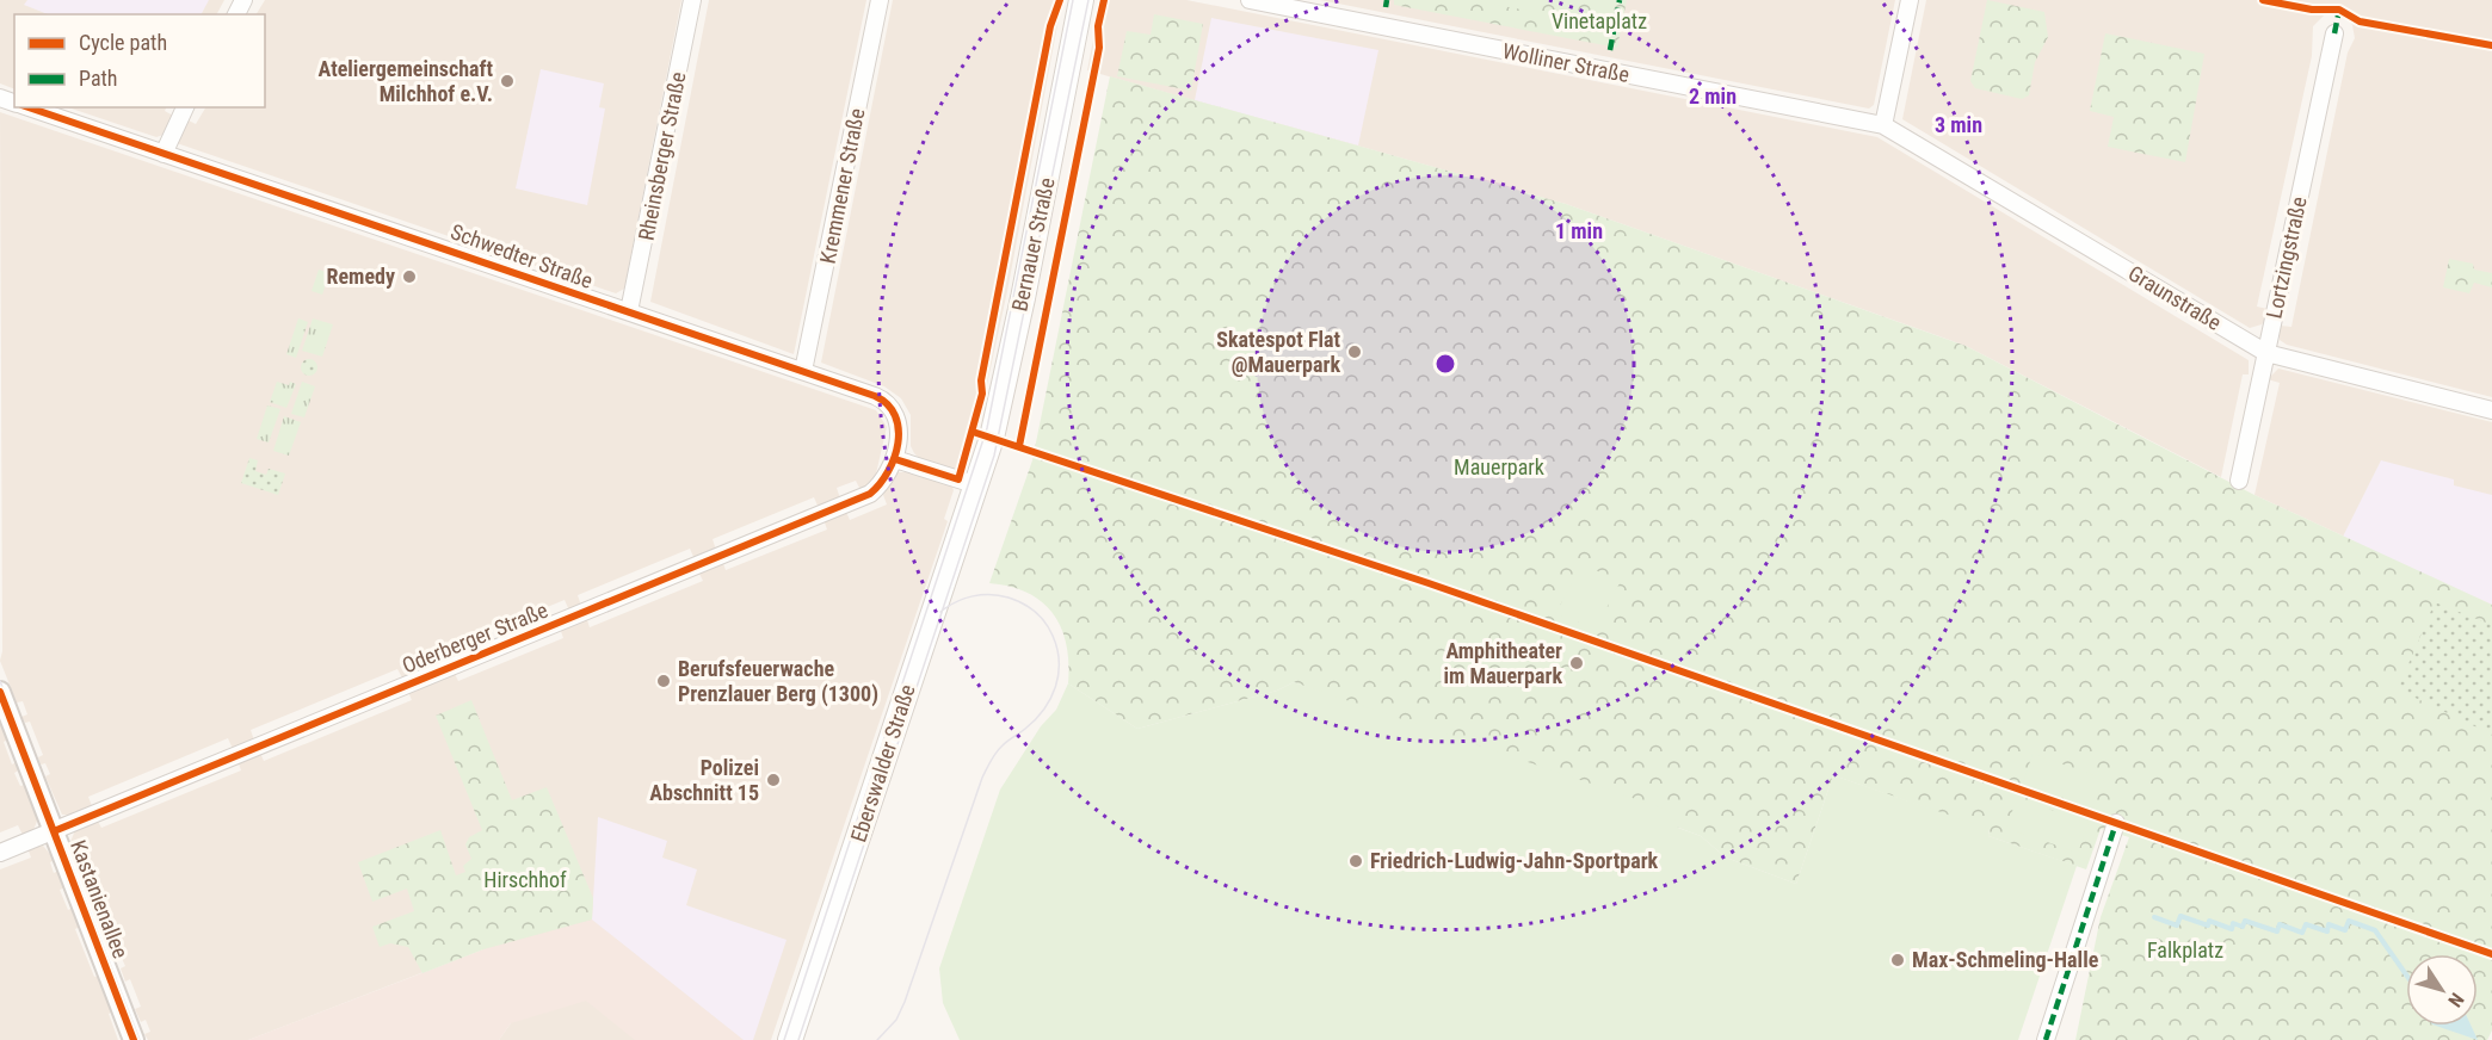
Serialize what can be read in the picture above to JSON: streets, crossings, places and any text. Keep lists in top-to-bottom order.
{
  "streets": {
    "main road": ["Bernauer Straße", "Eberswalder Straße"],
    "street": [
      "Wolliner Straße",
      "Rheinsberger Straße",
      "Kremmener Straße",
      "Schwedter Straße",
      "Lortzingstraße",
      "Graunstraße",
      "Oderberger Straße",
      "Kastanienallee"
    ]
  },
  "crossings": [
    ["Wolliner Straße", "Graunstraße"],
    ["Rheinsberger Straße", "Schwedter Straße"],
    ["Kremmener Straße", "Schwedter Straße"],
    ["Bernauer Straße", "Eberswalder Straße"],
    ["Schwedter Straße", "Oderberger Straße"],
    ["Lortzingstraße", "Graunstraße"],
    ["Oderberger Straße", "Kastanienallee"]
  ],
  "parks": [
    "Vinetaplatz",
    "Mauerpark",
    "Hirschhof",
    "Falkplatz"
  ],
  "places": [
    "Ateliergemeinschaft Milchhof e.V.",
    "Remedy",
    "Skatespot Flat @Mauerpark",
    "Amphitheater im Mauerpark",
    "Berufsfeuerwache Prenzlauer Berg (1300)",
    "Polizei Abschnitt 15",
    "Friedrich-Ludwig-Jahn-Sportpark",
    "Max-Schmeling-Halle"
  ],
  "legend": ["Cycle path", "Path"],
  "north": "bottom right",
  "rings": ["2 min", "3 min", "1 min"]
}
